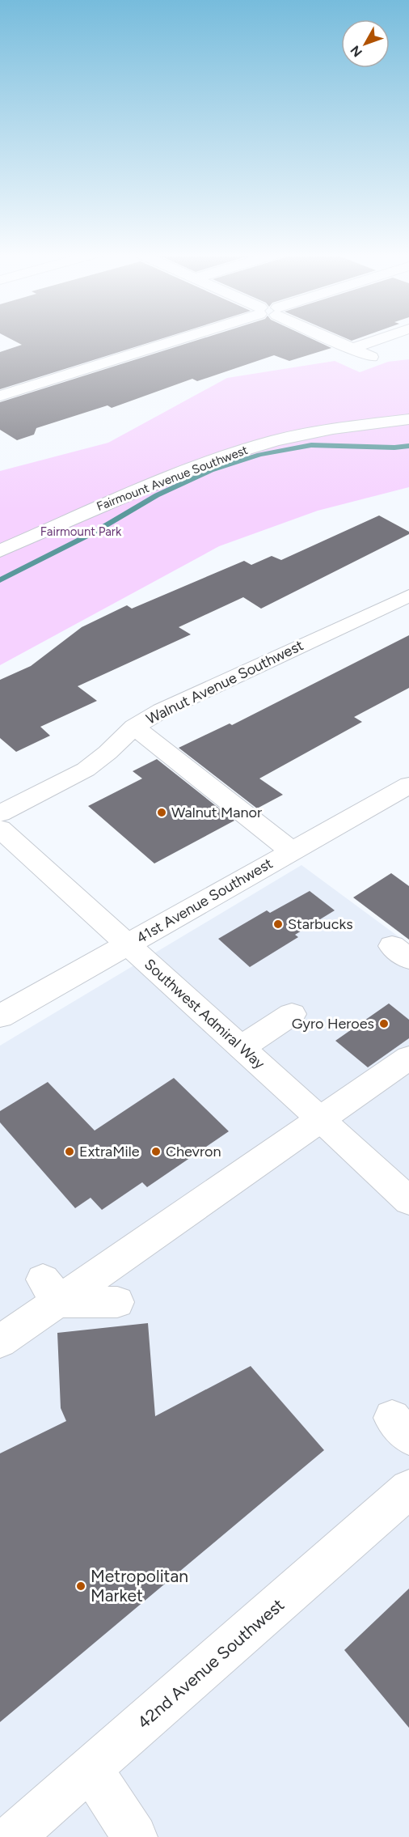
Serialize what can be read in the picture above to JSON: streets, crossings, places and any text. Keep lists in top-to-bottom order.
{
  "streets": {
    "street": [
      "Fairmount Avenue Southwest",
      "Walnut Avenue Southwest",
      "41st Avenue Southwest",
      "Southwest Admiral Way",
      "42nd Avenue Southwest"
    ]
  },
  "crossings": [
    ["41st Avenue Southwest", "Southwest Admiral Way"]
  ],
  "parks": ["Fairmount Park"],
  "places": [
    "Walnut Manor",
    "Starbucks",
    "Gyro Heroes",
    "ExtraMile",
    "Chevron",
    "Metropolitan Market"
  ],
  "north": "bottom left"
}
